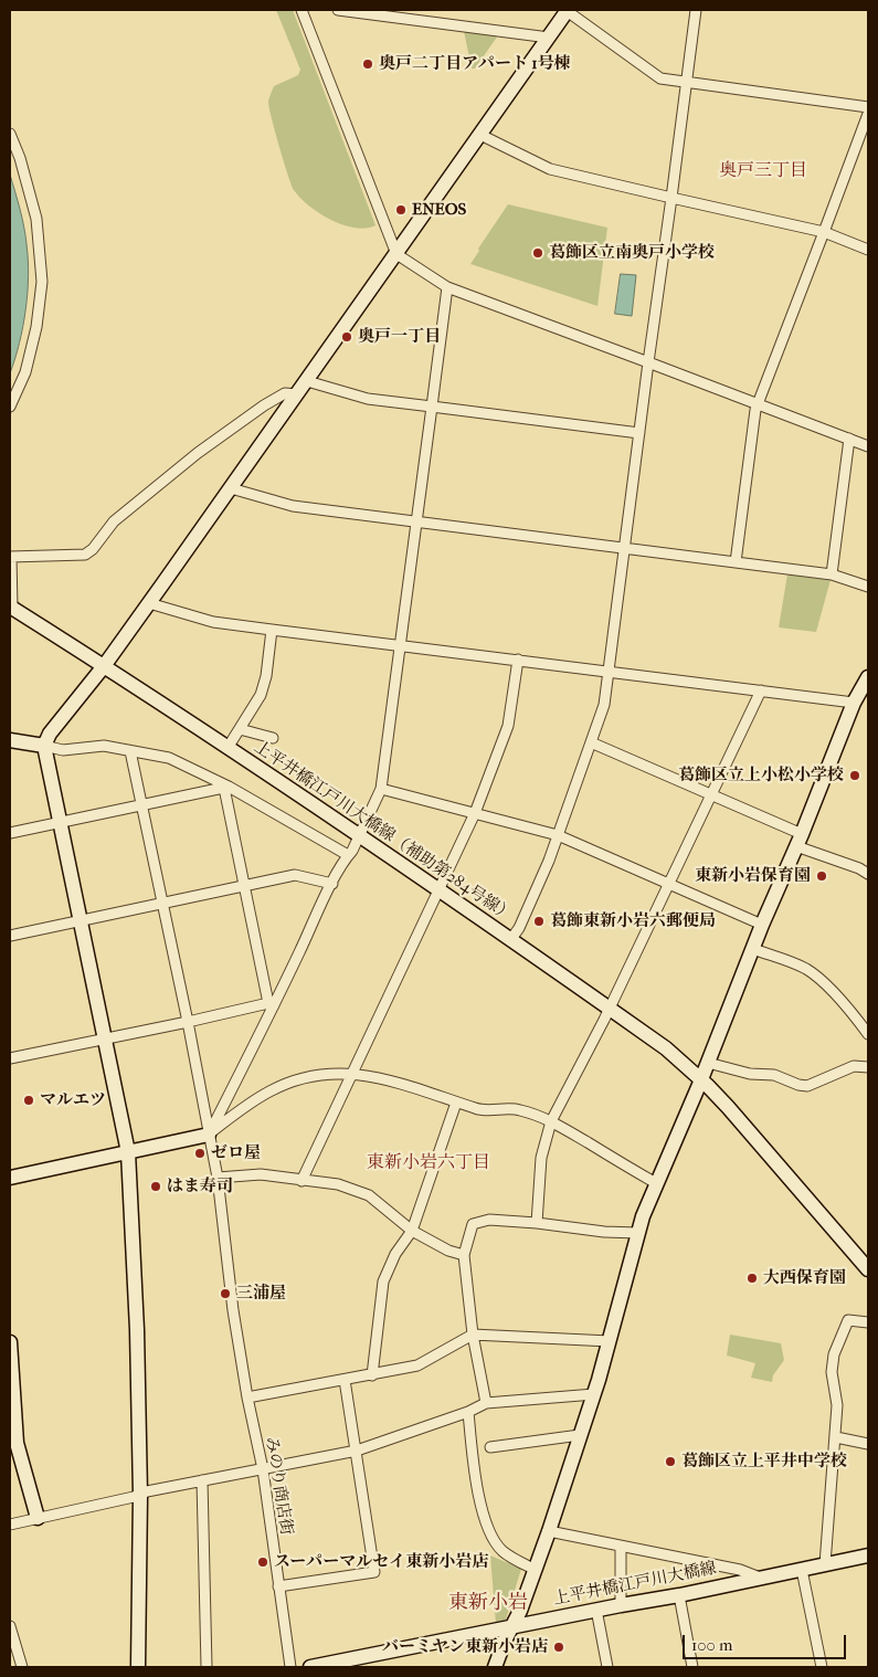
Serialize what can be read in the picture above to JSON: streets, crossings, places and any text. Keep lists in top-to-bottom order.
{
  "streets": {
    "street": ["上平井橋江戸川大橋線（補助第284号線）", "みのり商店街", "上平井橋江戸川大橋線"]
  },
  "districts": ["奥戸三丁目", "東新小岩六丁目", "東新小岩"],
  "places": [
    "奥戸二丁目アパート 1号棟",
    "ENEOS",
    "葛飾区立南奥戸小学校",
    "奥戸一丁目",
    "葛飾区立上小松小学校",
    "東新小岩保育園",
    "葛飾東新小岩六郵便局",
    "マルエツ",
    "ゼロ屋",
    "はま寿司",
    "大西保育園",
    "三浦屋",
    "葛飾区立上平井中学校",
    "スーパーマルセイ東新小岩店",
    "バーミヤン東新小岩店"
  ],
  "scale_bar": "100 m"
}
